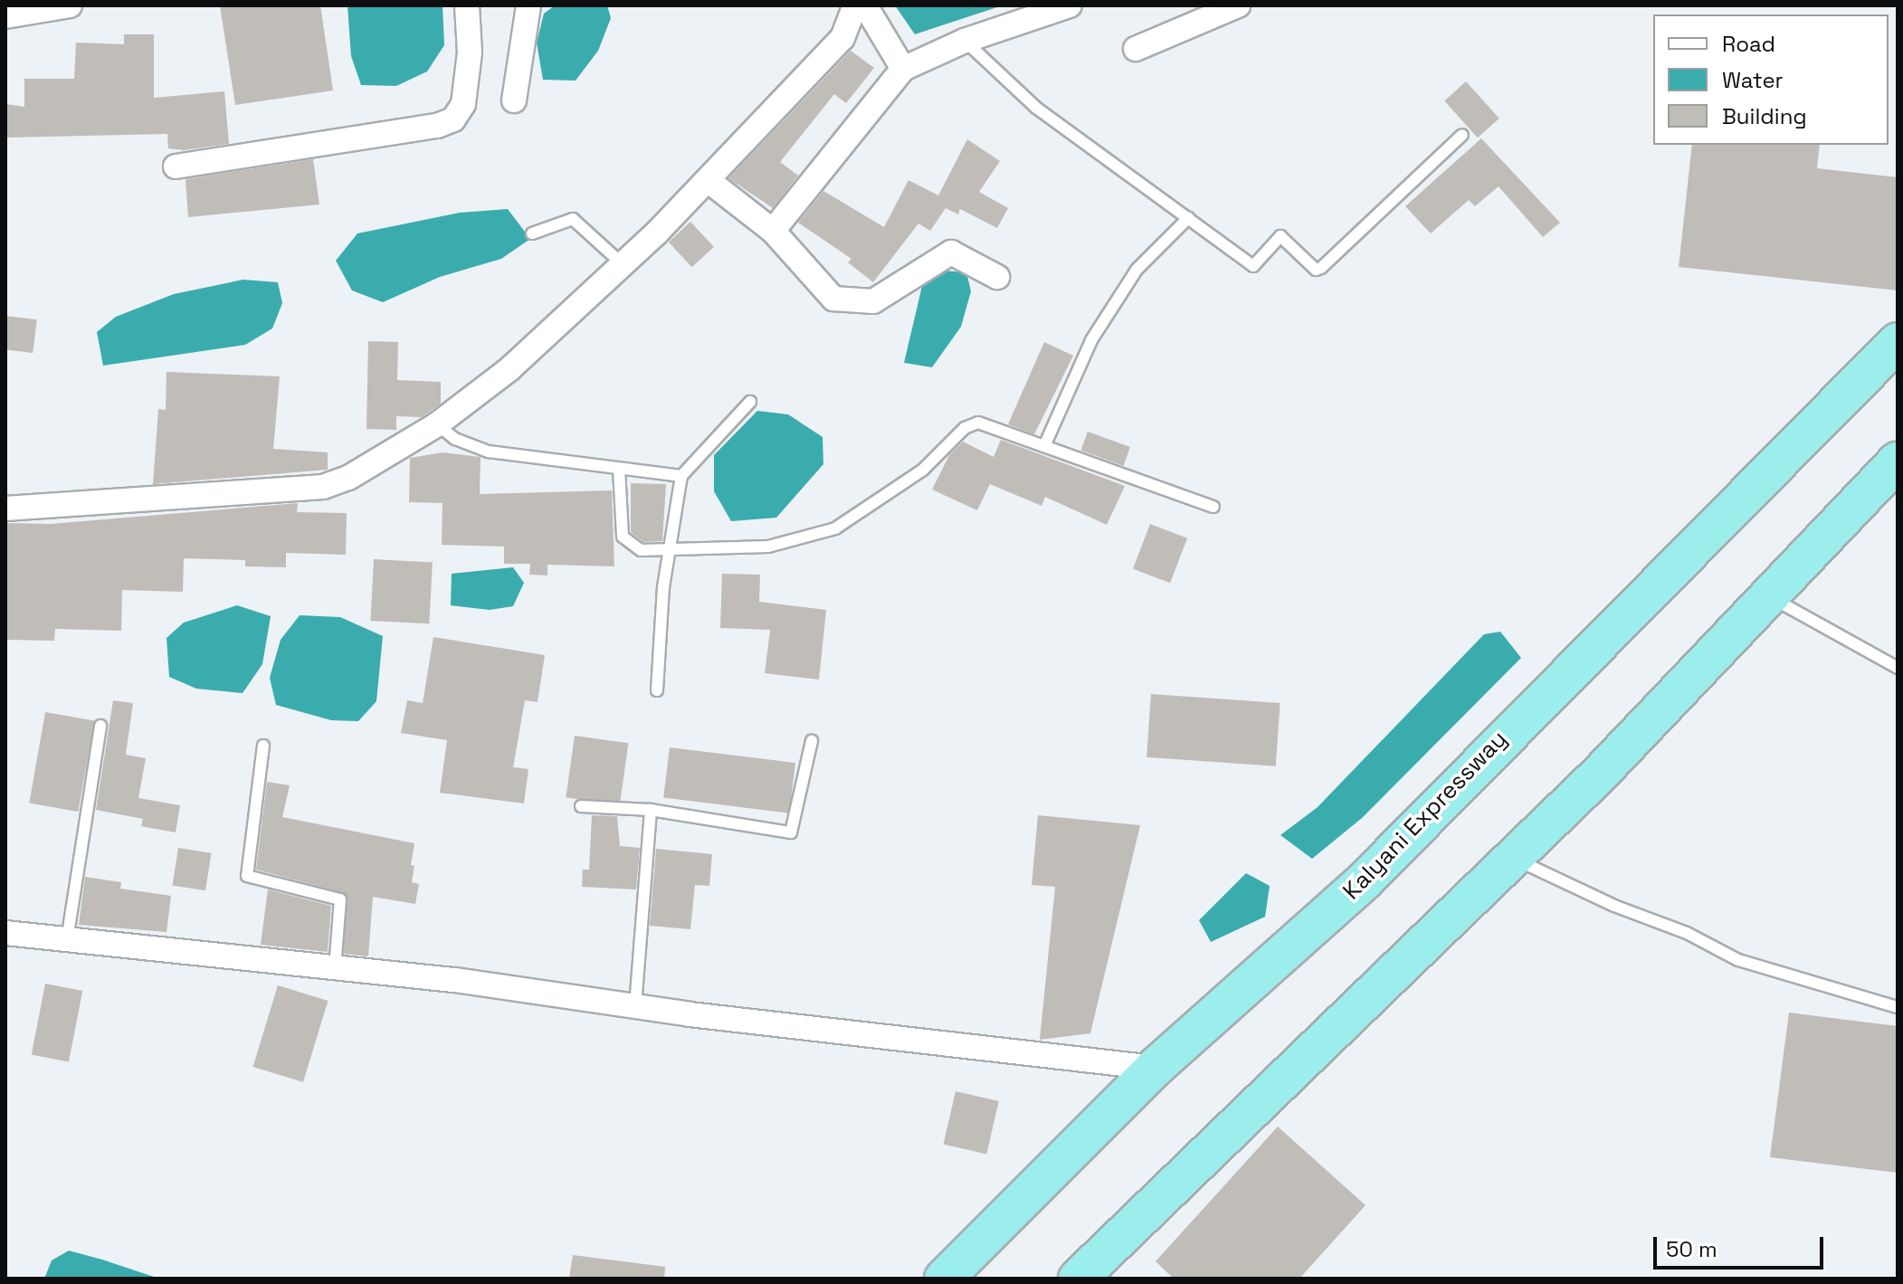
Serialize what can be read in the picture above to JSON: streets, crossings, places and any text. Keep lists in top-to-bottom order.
{
  "streets": {
    "highway": ["Kalyani Expressway"]
  },
  "legend": ["Road", "Water", "Building"],
  "scale_bar": "50 m"
}
